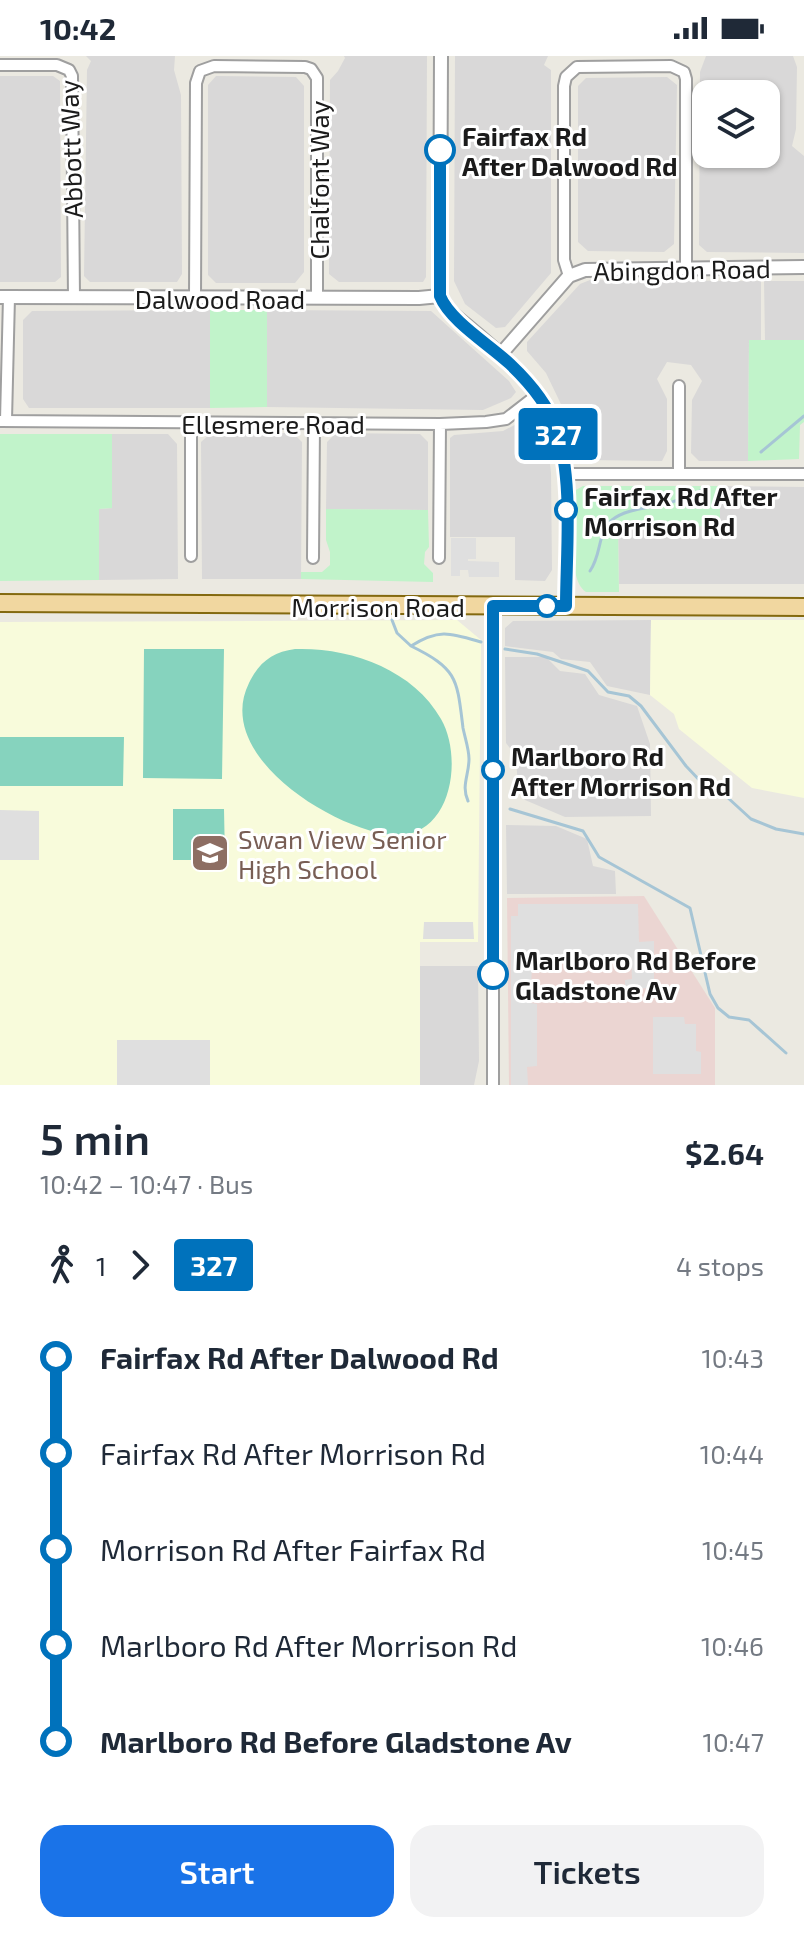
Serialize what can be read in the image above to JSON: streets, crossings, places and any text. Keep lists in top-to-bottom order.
{
  "streets": {
    "main road": ["Morrison Road"],
    "street": [
      "Abbott Way",
      "Chalfont Way",
      "Abingdon Road",
      "Dalwood Road",
      "Ellesmere Road"
    ]
  },
  "crossings": [
    ["Abbott Way", "Dalwood Road"],
    ["Chalfont Way", "Dalwood Road"]
  ],
  "places": {
    "other": [
      "Fairfax Rd After Dalwood Rd",
      "Fairfax Rd After Morrison Rd",
      "Marlboro Rd After Morrison Rd",
      "Marlboro Rd Before Gladstone Av"
    ],
    "school or university": ["Swan View Senior High School"]
  },
  "lines": ["bus line 327"],
  "page": {
    "status": "10:42",
    "on_map": "327",
    "heading": ["5 min", "10:42 – 10:47 · Bus", "$2.64"],
    "legs": ["1", "327", "4 stops"],
    "list": [
      {
        "name": "Fairfax Rd After Dalwood Rd",
        "value": "10:43"
      },
      {
        "name": "Fairfax Rd After Morrison Rd",
        "value": "10:44"
      },
      {
        "name": "Morrison Rd After Fairfax Rd",
        "value": "10:45"
      },
      {
        "name": "Marlboro Rd After Morrison Rd",
        "value": "10:46"
      },
      {
        "name": "Marlboro Rd Before Gladstone Av",
        "value": "10:47"
      }
    ],
    "buttons": ["Start", "Tickets"]
  }
}
